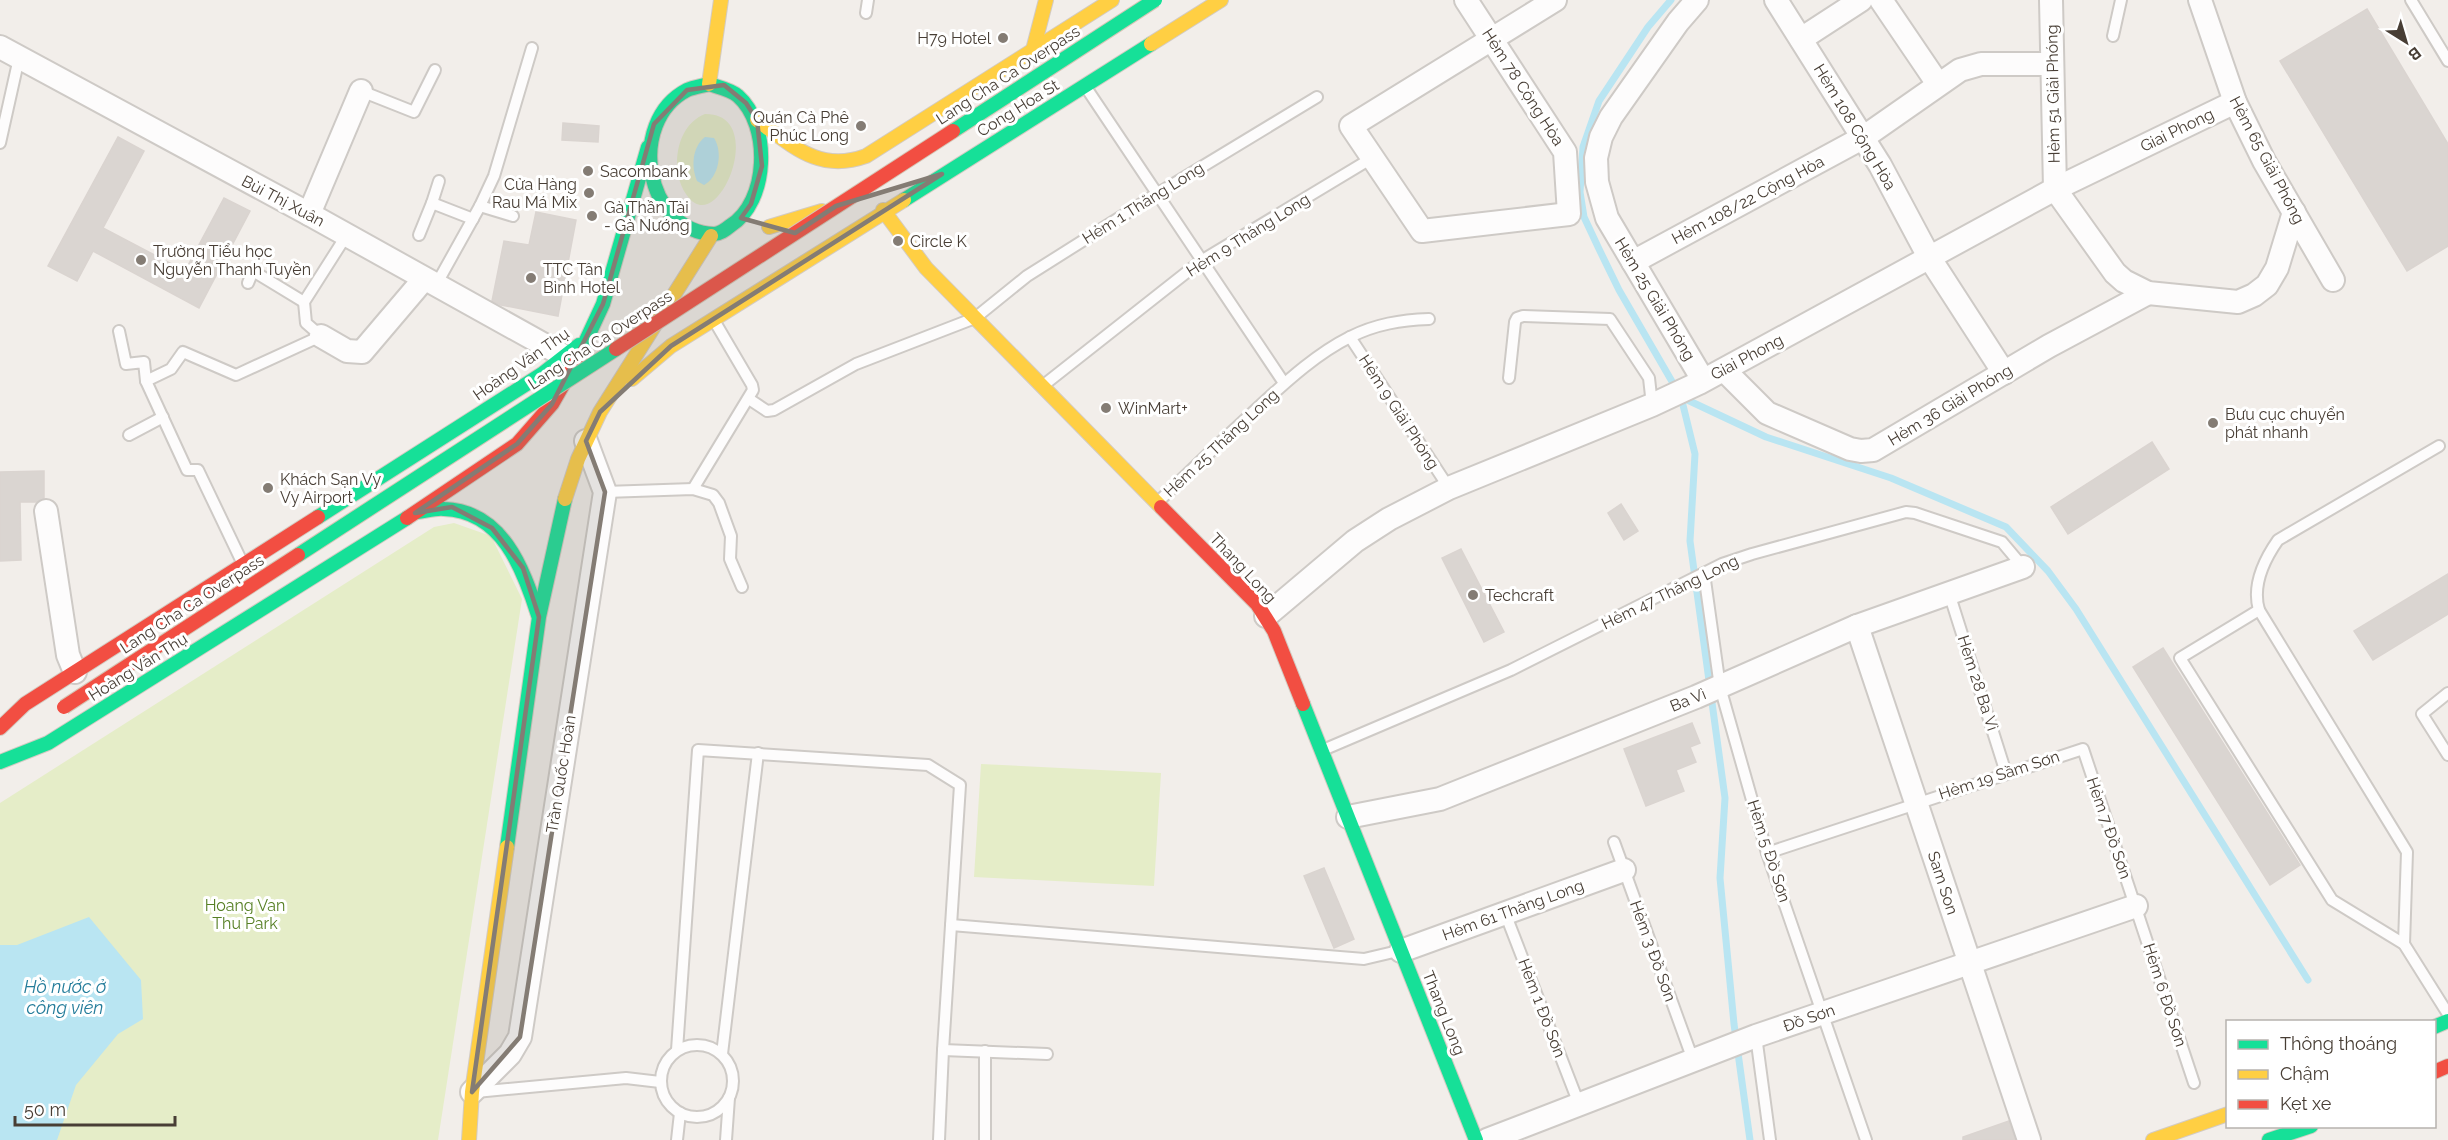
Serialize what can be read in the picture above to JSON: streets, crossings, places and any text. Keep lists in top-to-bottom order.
{
  "streets": {
    "main road": [
      "Lang Cha Ca Overpass",
      "Cong Hoa St",
      "Hoàng Văn Thụ",
      "Thang Long"
    ],
    "street": [
      "Hẻm 78 Cộng Hòa",
      "Hẻm 51 Giải Phóng",
      "Hẻm 108 Cộng Hòa",
      "Giai Phong",
      "Hẻm 65 Giải Phóng",
      "Hẻm 108/22 Cộng Hòa",
      "Bùi Thị Xuân",
      "Hẻm 25 Giải Phóng",
      "Hẻm 36 Giải Phóng",
      "Ba Vì",
      "Trần Quốc Hoàn",
      "Sam Son",
      "Hẻm 61 Thăng Long",
      "Đồ Sơn"
    ],
    "lane": [
      "Hẻm 1 Thăng Long",
      "Hẻm 9 Thăng Long",
      "Hẻm 9 Giải Phóng",
      "Hẻm 25 Thăng Long",
      "Hẻm 47 Thăng Long",
      "Hẻm 28 Ba Vì",
      "Hẻm 19 Sầm Sơn",
      "Hẻm 7 Đồ Sơn",
      "Hẻm 5 Đồ Sơn",
      "Hẻm 3 Đồ Sơn",
      "Hẻm 6 Đồ Sơn",
      "Hẻm 1 Đồ Sơn"
    ]
  },
  "crossings": [
    ["Hẻm 78 Cộng Hòa", "Hẻm 9 Thăng Long"],
    ["Hẻm 51 Giải Phóng", "Giai Phong"],
    ["Hẻm 51 Giải Phóng", "Hẻm 108/22 Cộng Hòa"],
    ["Cong Hoa St", "Thang Long"],
    ["Hẻm 108 Cộng Hòa", "Giai Phong"],
    ["Hẻm 108 Cộng Hòa", "Hẻm 108/22 Cộng Hòa"],
    ["Hẻm 108 Cộng Hòa", "Hẻm 36 Giải Phóng"],
    ["Giai Phong", "Hẻm 65 Giải Phóng"],
    ["Giai Phong", "Hẻm 25 Giải Phóng"],
    ["Giai Phong", "Hẻm 36 Giải Phóng"],
    ["Giai Phong", "Hẻm 9 Giải Phóng"],
    ["Giai Phong", "Thang Long"],
    ["Hẻm 108/22 Cộng Hòa", "Hẻm 25 Giải Phóng"],
    ["Bùi Thị Xuân", "Hoàng Văn Thụ"],
    ["Hẻm 1 Thăng Long", "Thang Long"],
    ["Hẻm 9 Thăng Long", "Thang Long"],
    ["Hẻm 9 Giải Phóng", "Hẻm 25 Thăng Long"],
    ["Hẻm 25 Thăng Long", "Thang Long"],
    ["Thang Long", "Hẻm 47 Thăng Long"],
    ["Thang Long", "Ba Vì"],
    ["Thang Long", "Hẻm 61 Thăng Long"],
    ["Hẻm 47 Thăng Long", "Ba Vì"],
    ["Hẻm 47 Thăng Long", "Hẻm 5 Đồ Sơn"],
    ["Hẻm 28 Ba Vì", "Ba Vì"],
    ["Hẻm 28 Ba Vì", "Hẻm 19 Sầm Sơn"],
    ["Ba Vì", "Hẻm 5 Đồ Sơn"],
    ["Ba Vì", "Sam Son"],
    ["Hẻm 19 Sầm Sơn", "Hẻm 7 Đồ Sơn"],
    ["Hẻm 19 Sầm Sơn", "Hẻm 5 Đồ Sơn"],
    ["Hẻm 19 Sầm Sơn", "Sam Son"],
    ["Hẻm 7 Đồ Sơn", "Hẻm 6 Đồ Sơn"],
    ["Hẻm 7 Đồ Sơn", "Đồ Sơn"],
    ["Hẻm 5 Đồ Sơn", "Đồ Sơn"],
    ["Sam Son", "Đồ Sơn"],
    ["Hẻm 61 Thăng Long", "Hẻm 3 Đồ Sơn"],
    ["Hẻm 61 Thăng Long", "Hẻm 1 Đồ Sơn"],
    ["Hẻm 3 Đồ Sơn", "Đồ Sơn"],
    ["Hẻm 6 Đồ Sơn", "Đồ Sơn"],
    ["Hẻm 1 Đồ Sơn", "Đồ Sơn"]
  ],
  "water": ["Hồ nước ở công viên"],
  "parks": ["Hoang Van Thu Park"],
  "places": [
    "H79 Hotel",
    "Quán Cà Phê Phúc Long",
    "Sacombank",
    "Cửa Hàng Rau Má Mix",
    "Gà Thần Tài - Gà Nướng",
    "Circle K",
    "Trường Tiểu học Nguyễn Thanh Tuyền",
    "TTC Tân Bình Hotel",
    "WinMart+",
    "Bưu cục chuyển phát nhanh",
    "Khách Sạn Vy Vy Airport",
    "Techcraft"
  ],
  "legend": ["Thông thoáng", "Chậm", "Kẹt xe"],
  "scale_bar": "50 m",
  "north": "bottom right"
}
